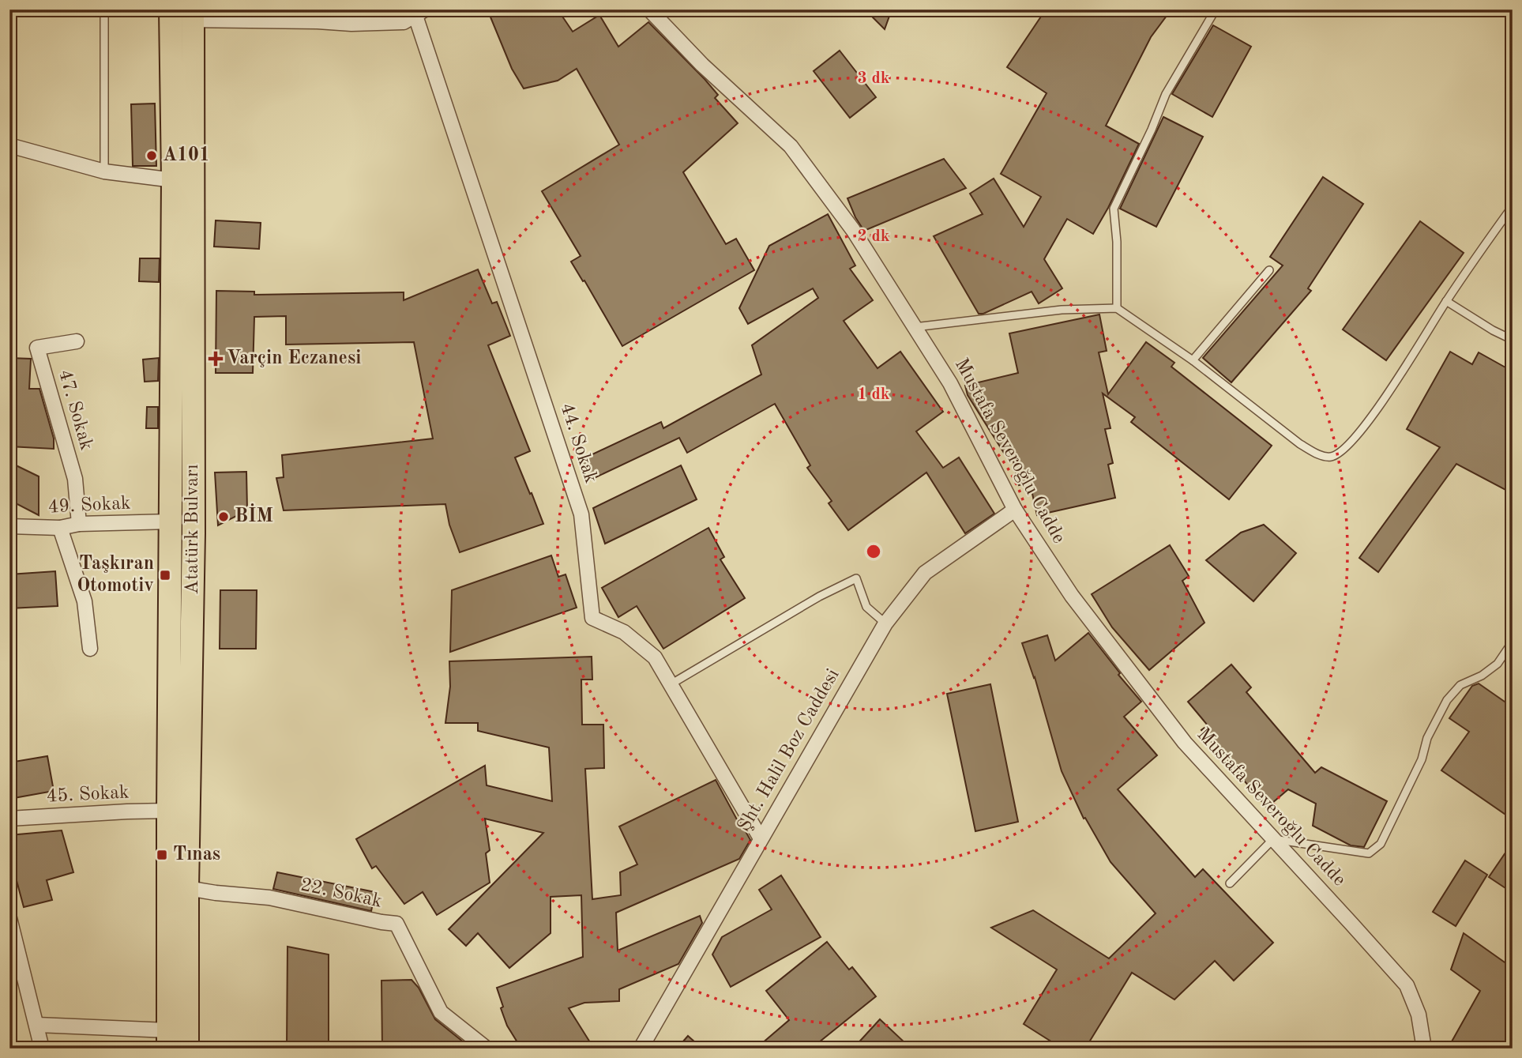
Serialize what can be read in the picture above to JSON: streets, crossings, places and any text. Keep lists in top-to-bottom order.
{
  "streets": {
    "main road": ["Atatürk Bulvarı"],
    "street": [
      "47. Sokak",
      "44. Sokak",
      "Mustafa Severoğlu Cadde",
      "49. Sokak",
      "Şht. Halil Boz Caddesi",
      "45. Sokak",
      "22. Sokak"
    ]
  },
  "crossings": [
    ["47. Sokak", "49. Sokak"],
    ["44. Sokak", "Şht. Halil Boz Caddesi"],
    ["Mustafa Severoğlu Cadde", "Şht. Halil Boz Caddesi"],
    ["49. Sokak", "Atatürk Bulvarı"],
    ["Atatürk Bulvarı", "45. Sokak"],
    ["Atatürk Bulvarı", "22. Sokak"]
  ],
  "places": {
    "other": ["A101", "BİM"],
    "health": ["Varçin Eczanesi"],
    "transit": ["Taşkıran Otomotiv", "Tınas"]
  },
  "rings": ["3 dk", "2 dk", "1 dk"]
}
